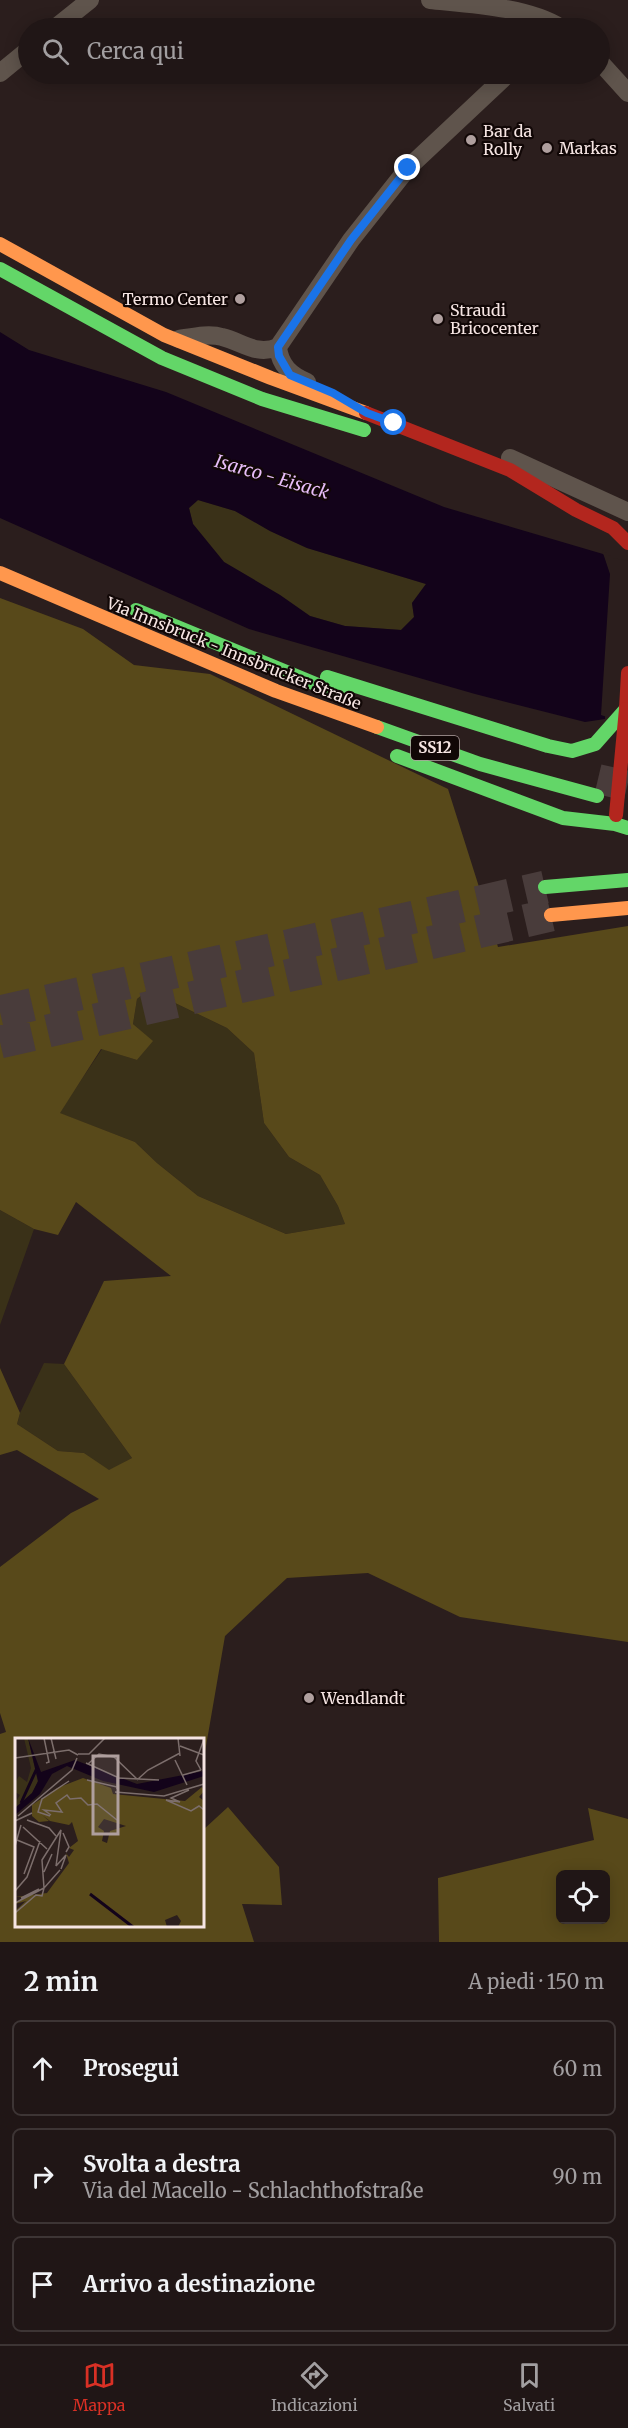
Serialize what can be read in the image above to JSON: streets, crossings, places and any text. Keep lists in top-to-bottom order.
{
  "streets": {
    "main road": ["Via Innsbruck - Innsbrucker Straße", "SS12"]
  },
  "water": ["Isarco - Eisack"],
  "places": [
    "Bar da Rolly",
    "Markas",
    "Termo Center",
    "Straudi Bricocenter",
    "Wendlandt"
  ],
  "page": {
    "search": "Cerca qui",
    "heading": ["2 min", "A piedi · 150 m"],
    "list": [
      ["Prosegui", "60 m"],
      ["Svolta a destra", "Via del Macello - Schlachthofstraße", "90 m"],
      "Arrivo a destinazione"
    ],
    "nav": ["Mappa", "Indicazioni", "Salvati"]
  }
}
